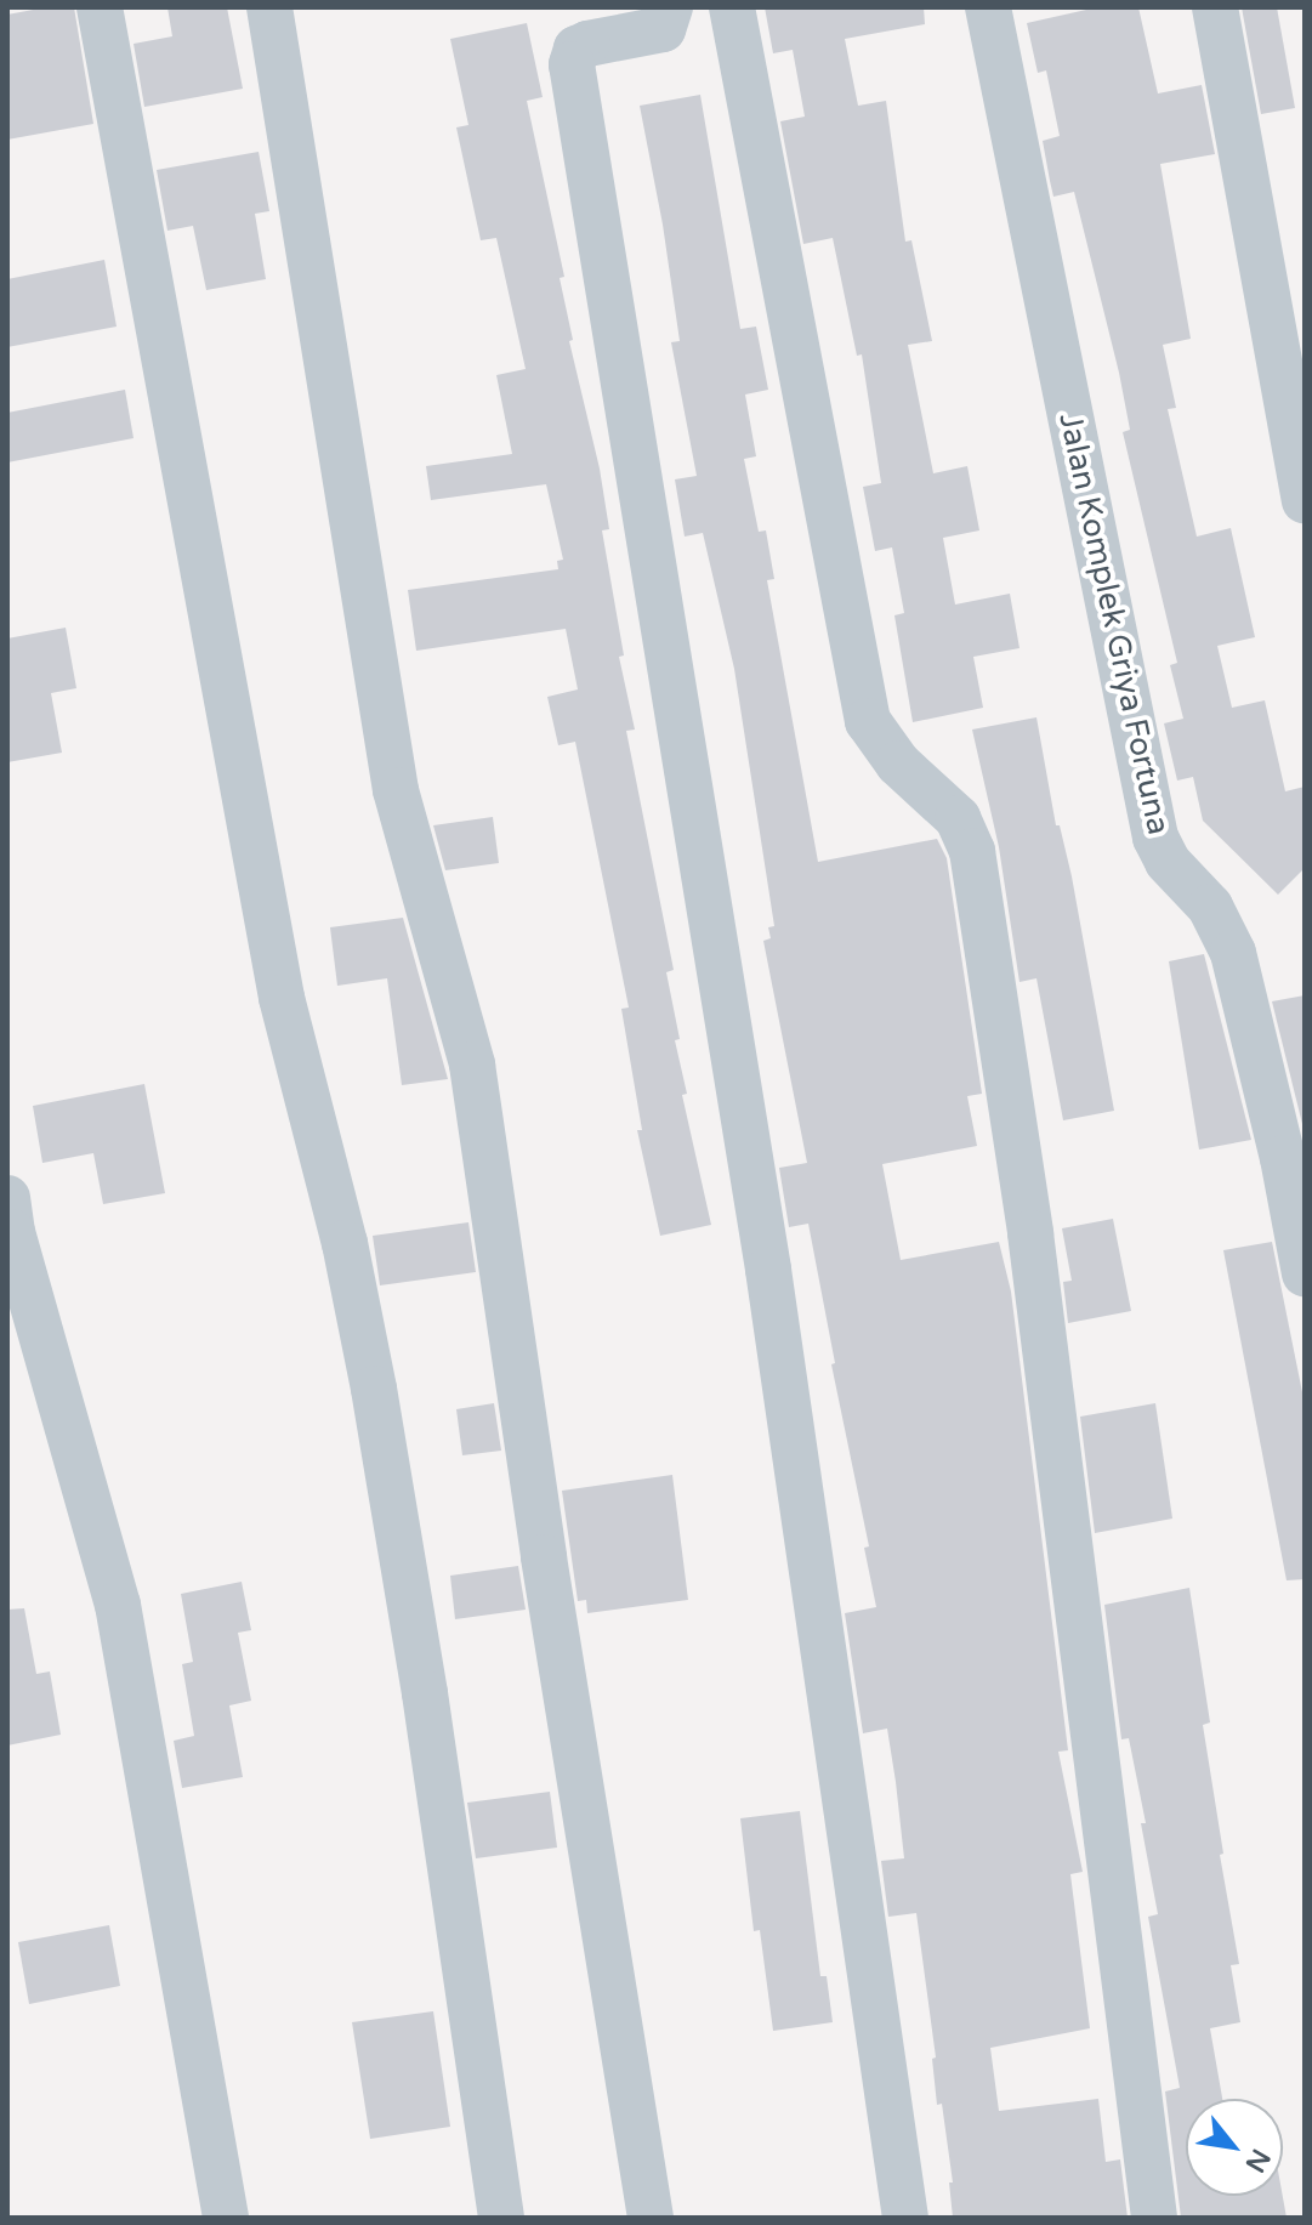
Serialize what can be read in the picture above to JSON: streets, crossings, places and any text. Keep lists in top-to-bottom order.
{
  "streets": {
    "street": ["Jalan Komplek Griya Fortuna"]
  },
  "north": "bottom right"
}
